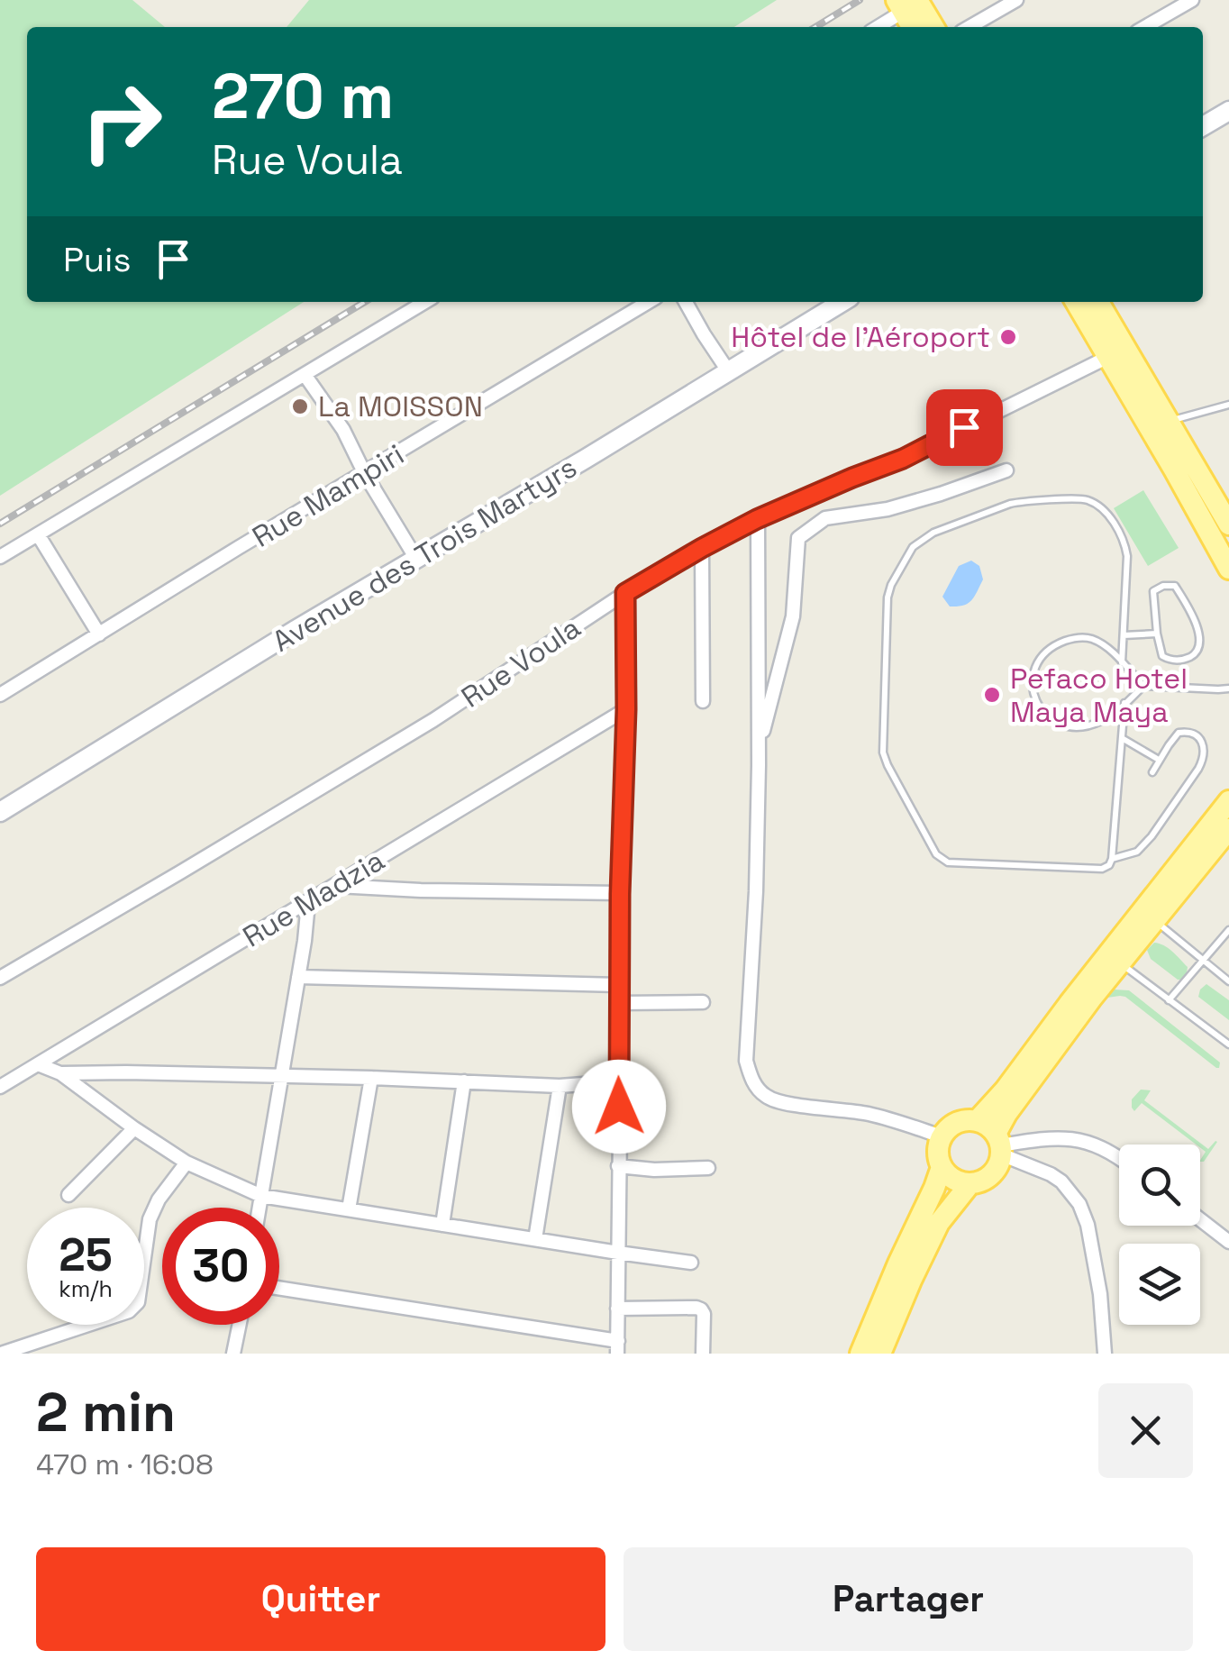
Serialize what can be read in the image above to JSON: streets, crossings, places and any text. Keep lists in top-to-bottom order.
{
  "streets": {
    "main road": ["Avenue des Trois Martyrs"],
    "street": ["Rue Mampiri", "Rue Voula", "Rue Madzia"]
  },
  "places": ["Hôtel de l'Aéroport", "La MOISSON", "Pefaco Hotel Maya Maya"],
  "page": {
    "turn": ["270 m", "Rue Voula"],
    "then": "Puis",
    "speed": "25 km/h",
    "limit": "30",
    "heading": ["2 min", "470 m · 16:08"],
    "buttons": ["Quitter", "Partager"]
  }
}
